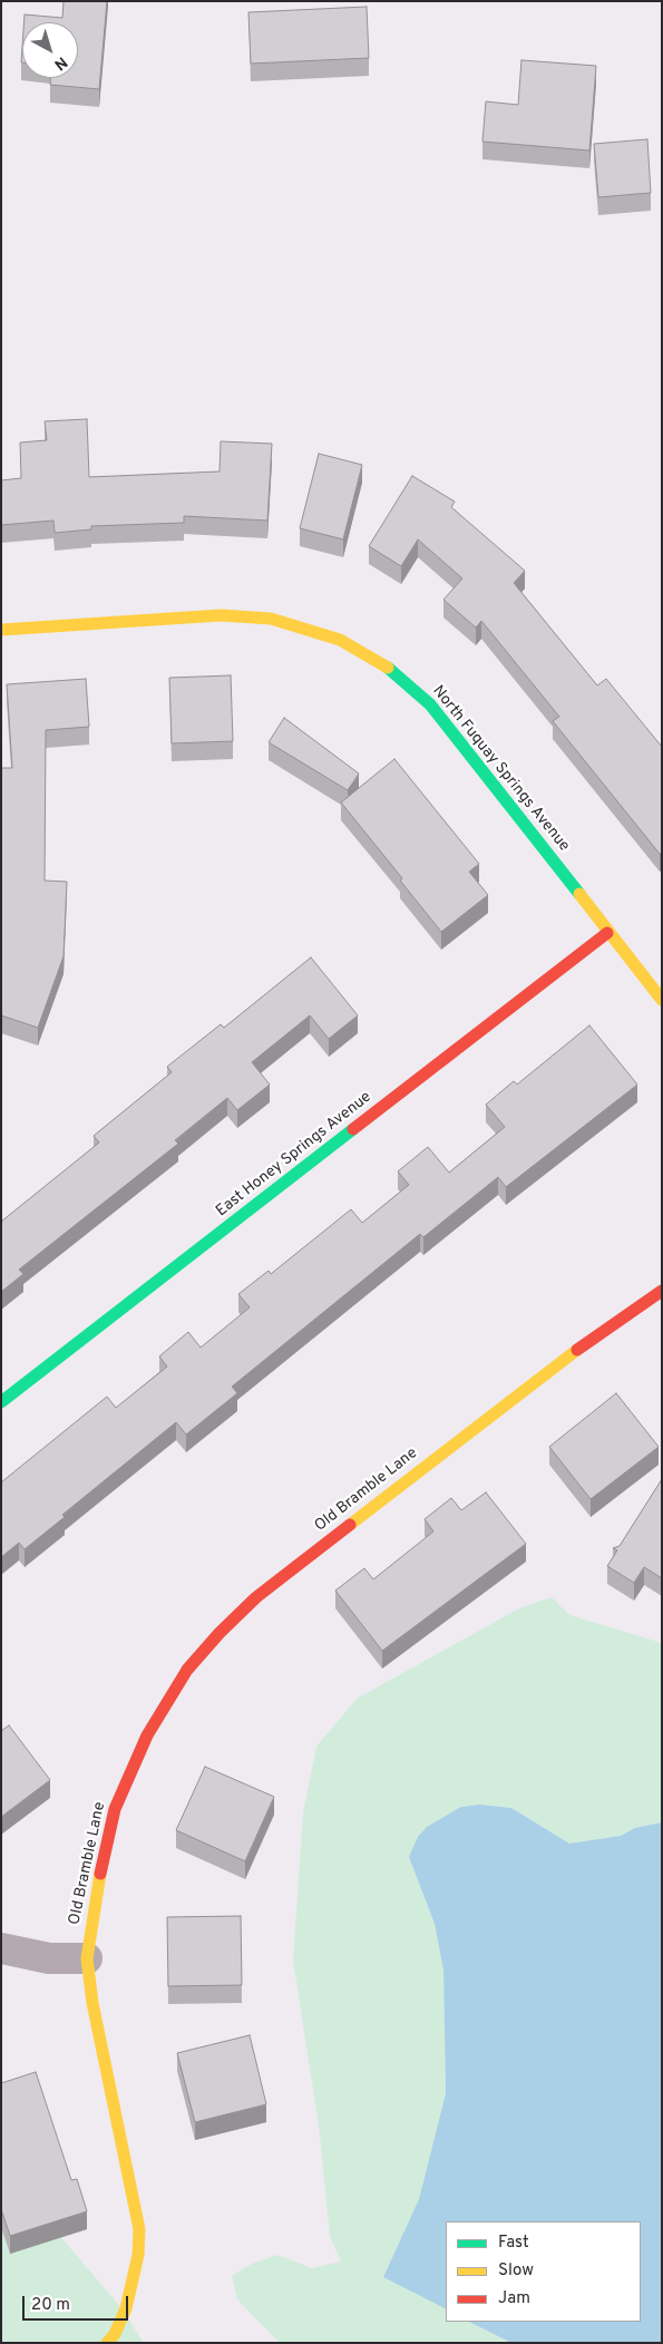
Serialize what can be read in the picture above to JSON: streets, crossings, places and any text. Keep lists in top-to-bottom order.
{
  "streets": {
    "street": ["North Fuquay Springs Avenue", "East Honey Springs Avenue", "Old Bramble Lane"]
  },
  "crossings": [
    ["North Fuquay Springs Avenue", "East Honey Springs Avenue"]
  ],
  "legend": ["Fast", "Slow", "Jam"],
  "scale_bar": "20 m",
  "north": "bottom right"
}
